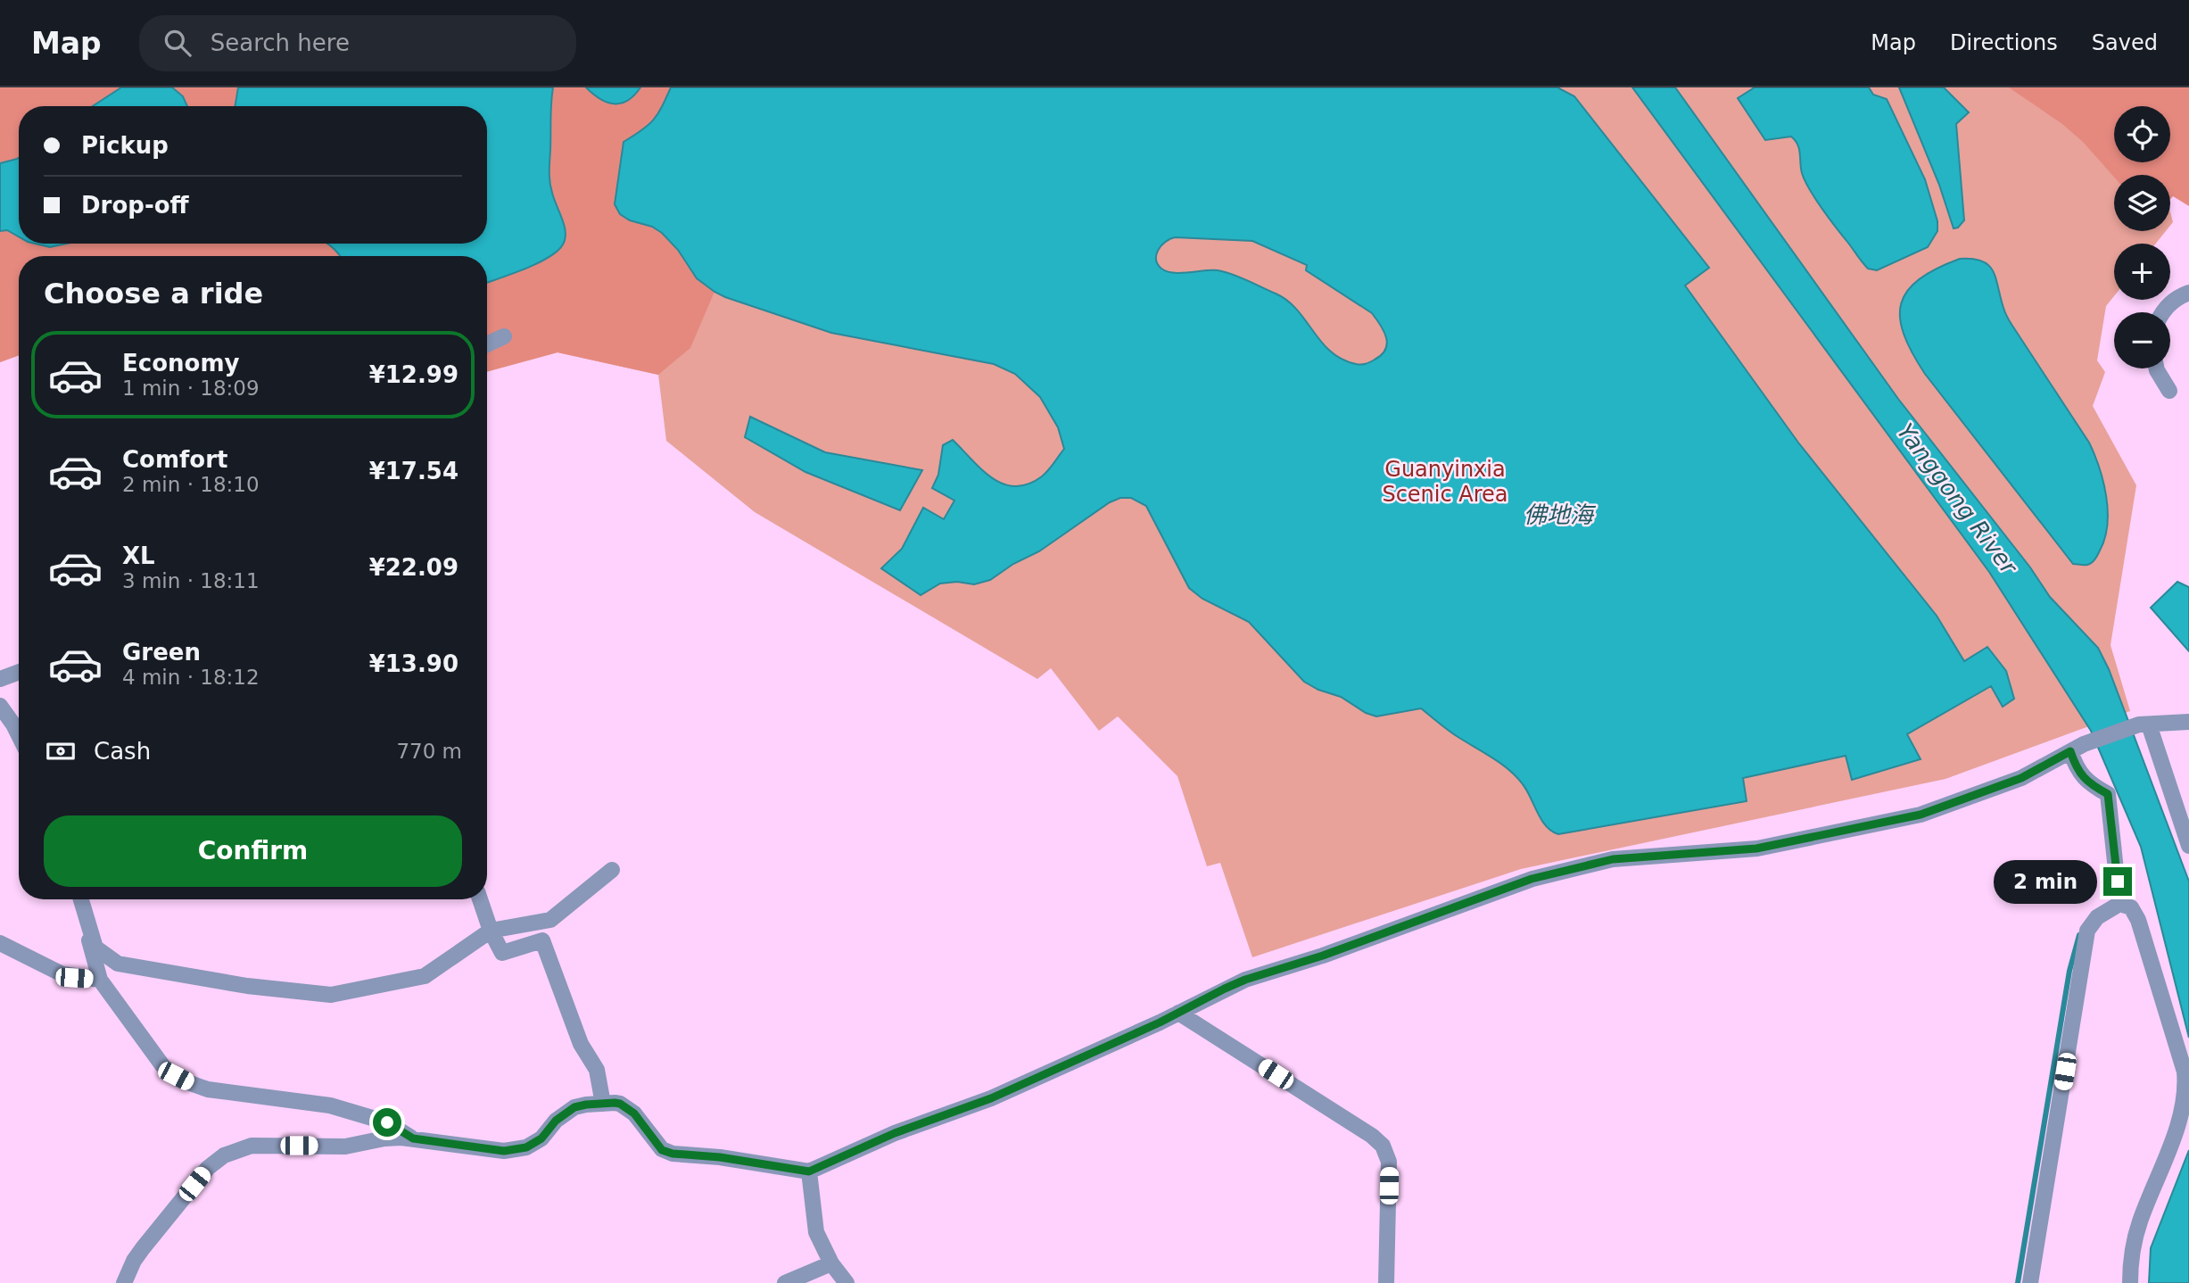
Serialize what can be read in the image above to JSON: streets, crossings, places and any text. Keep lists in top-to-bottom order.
{
  "water": ["Yanggong River", "佛地海"],
  "parks": ["Guanyinxia Scenic Area"],
  "page": {
    "header": "Map",
    "search": "Search here",
    "nav": ["Map", "Directions", "Saved"],
    "map_buttons": ["+", "−"],
    "banner": ["Pickup", "Drop-off"],
    "heading": "Choose a ride",
    "list": [
      {
        "name": "Economy",
        "note": "1 min · 18:09",
        "value": "¥12.99"
      },
      {
        "name": "Comfort",
        "note": "2 min · 18:10",
        "value": "¥17.54"
      },
      {
        "name": "XL",
        "note": "3 min · 18:11",
        "value": "¥22.09"
      },
      {
        "name": "Green",
        "note": "4 min · 18:12",
        "value": "¥13.90"
      }
    ],
    "pay": ["Cash", "770 m"],
    "buttons": "Confirm",
    "bubble": "2 min"
  }
}
